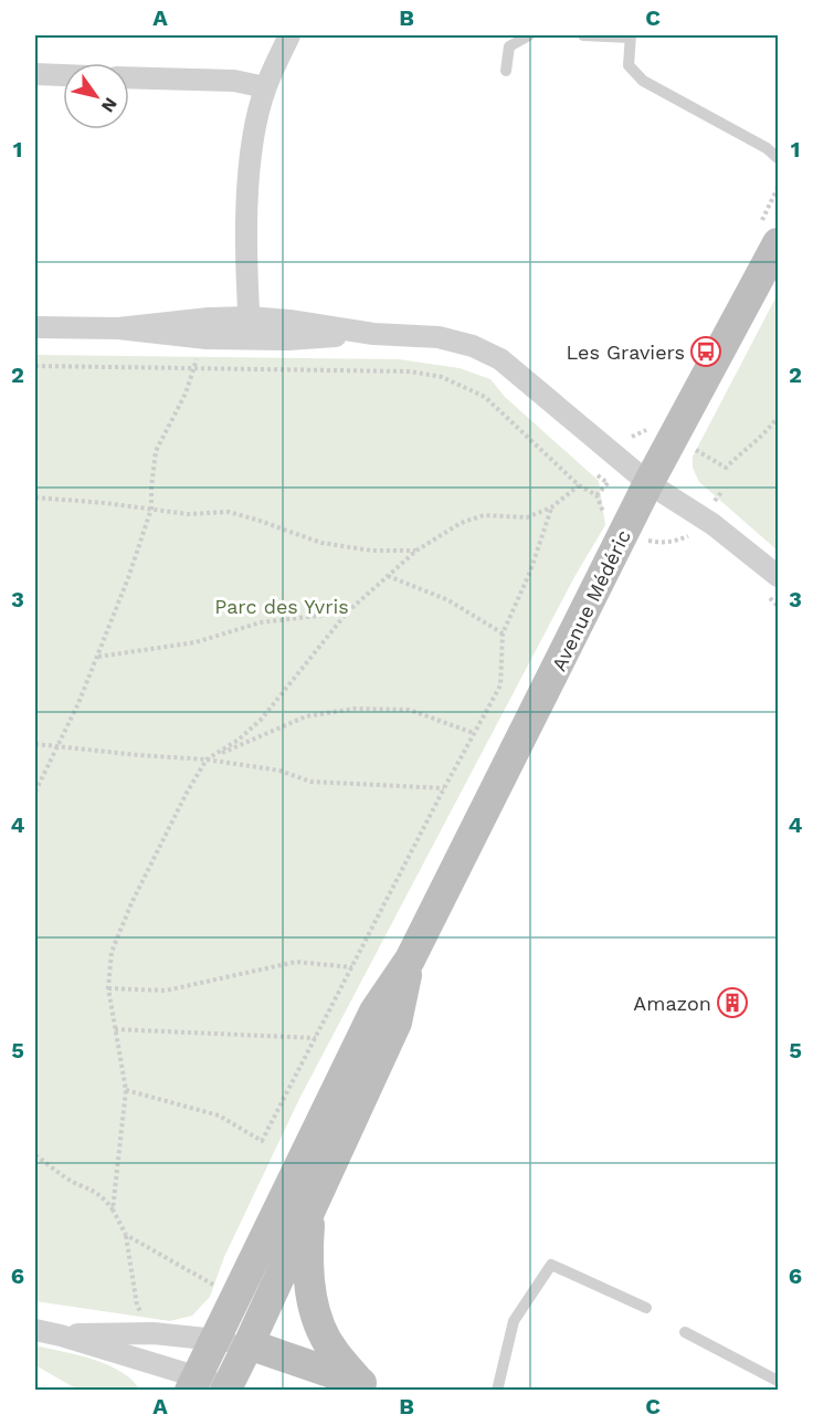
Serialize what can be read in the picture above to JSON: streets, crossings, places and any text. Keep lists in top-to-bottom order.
{
  "streets": {
    "main road": ["Avenue Médéric"]
  },
  "parks": ["Parc des Yvris"],
  "places": {
    "bus stop": ["Les Graviers"],
    "building": ["Amazon"]
  },
  "north": "bottom right",
  "grid": {
    "columns": ["A", "B", "C"],
    "rows": [
      "1",
      "2",
      "3",
      "4",
      "5",
      "6"
    ]
  }
}
